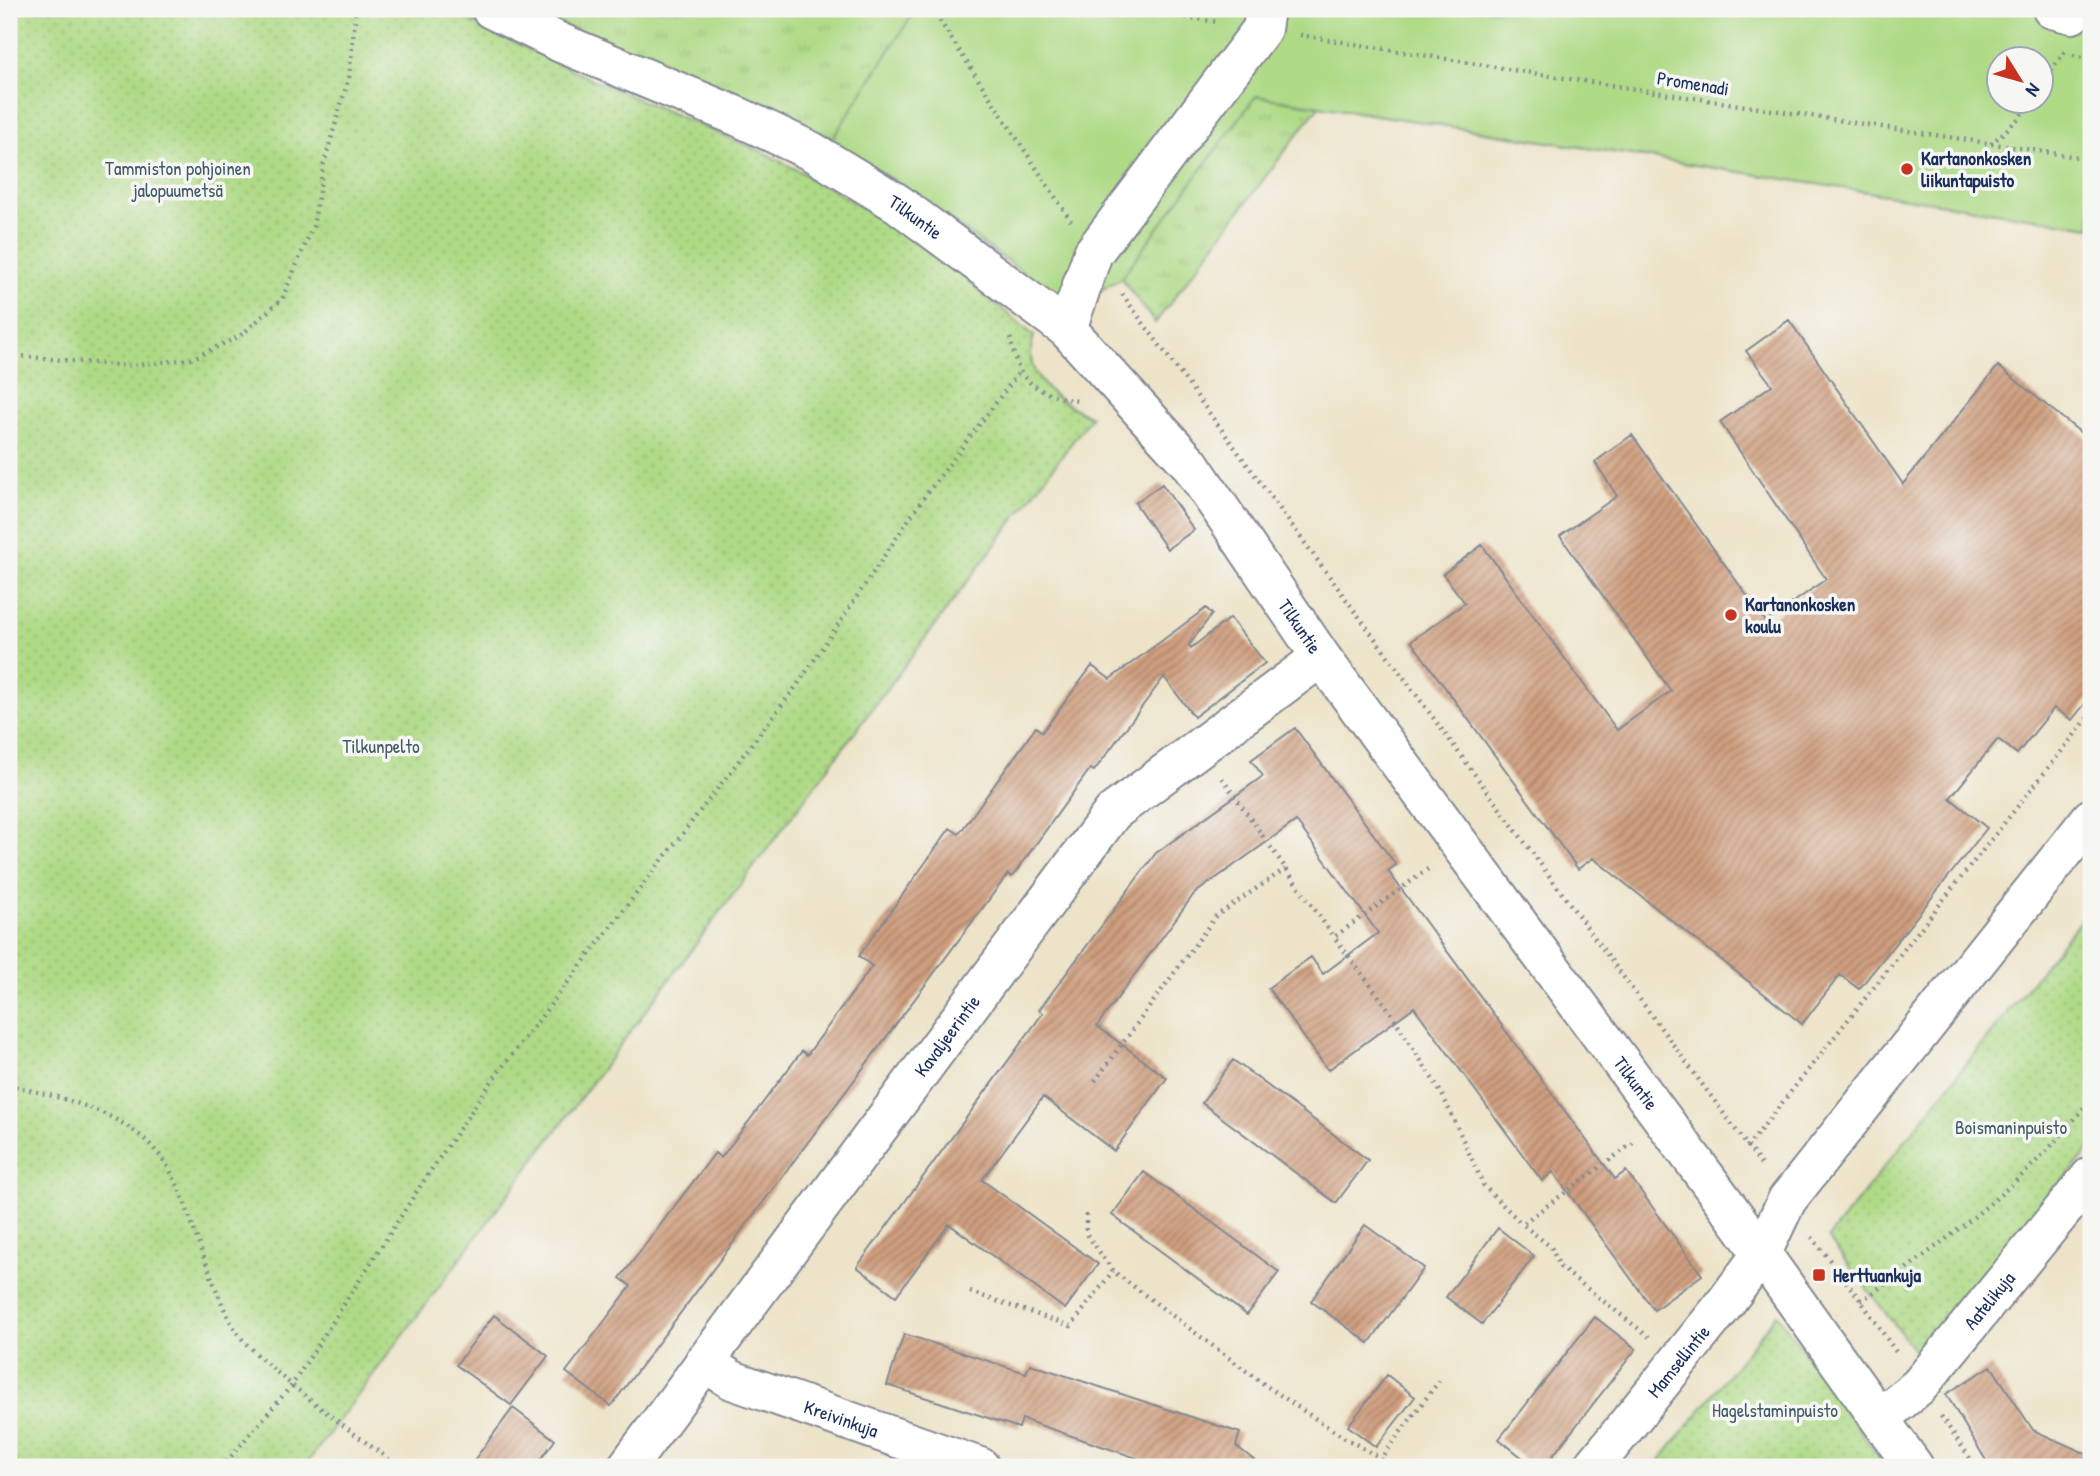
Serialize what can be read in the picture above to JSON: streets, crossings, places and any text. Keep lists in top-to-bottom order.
{
  "streets": {
    "street": [
      "Tilkuntie",
      "Kavaljeerintie",
      "Aatelikuja",
      "Mamsellintie",
      "Kreivinkuja"
    ],
    "path": ["Promenadi"]
  },
  "crossings": [
    ["Tilkuntie", "Kavaljeerintie"],
    ["Tilkuntie", "Aatelikuja"],
    ["Tilkuntie", "Mamsellintie"],
    ["Kavaljeerintie", "Kreivinkuja"]
  ],
  "parks": [
    "Tammiston pohjoinen jalopuumetsä",
    "Tilkunpelto",
    "Boismaninpuisto",
    "Hagelstaminpuisto"
  ],
  "places": {
    "other": ["Kartanonkosken liikuntapuisto", "Kartanonkosken koulu"],
    "transit": ["Herttuankuja"]
  },
  "north": "bottom right"
}
